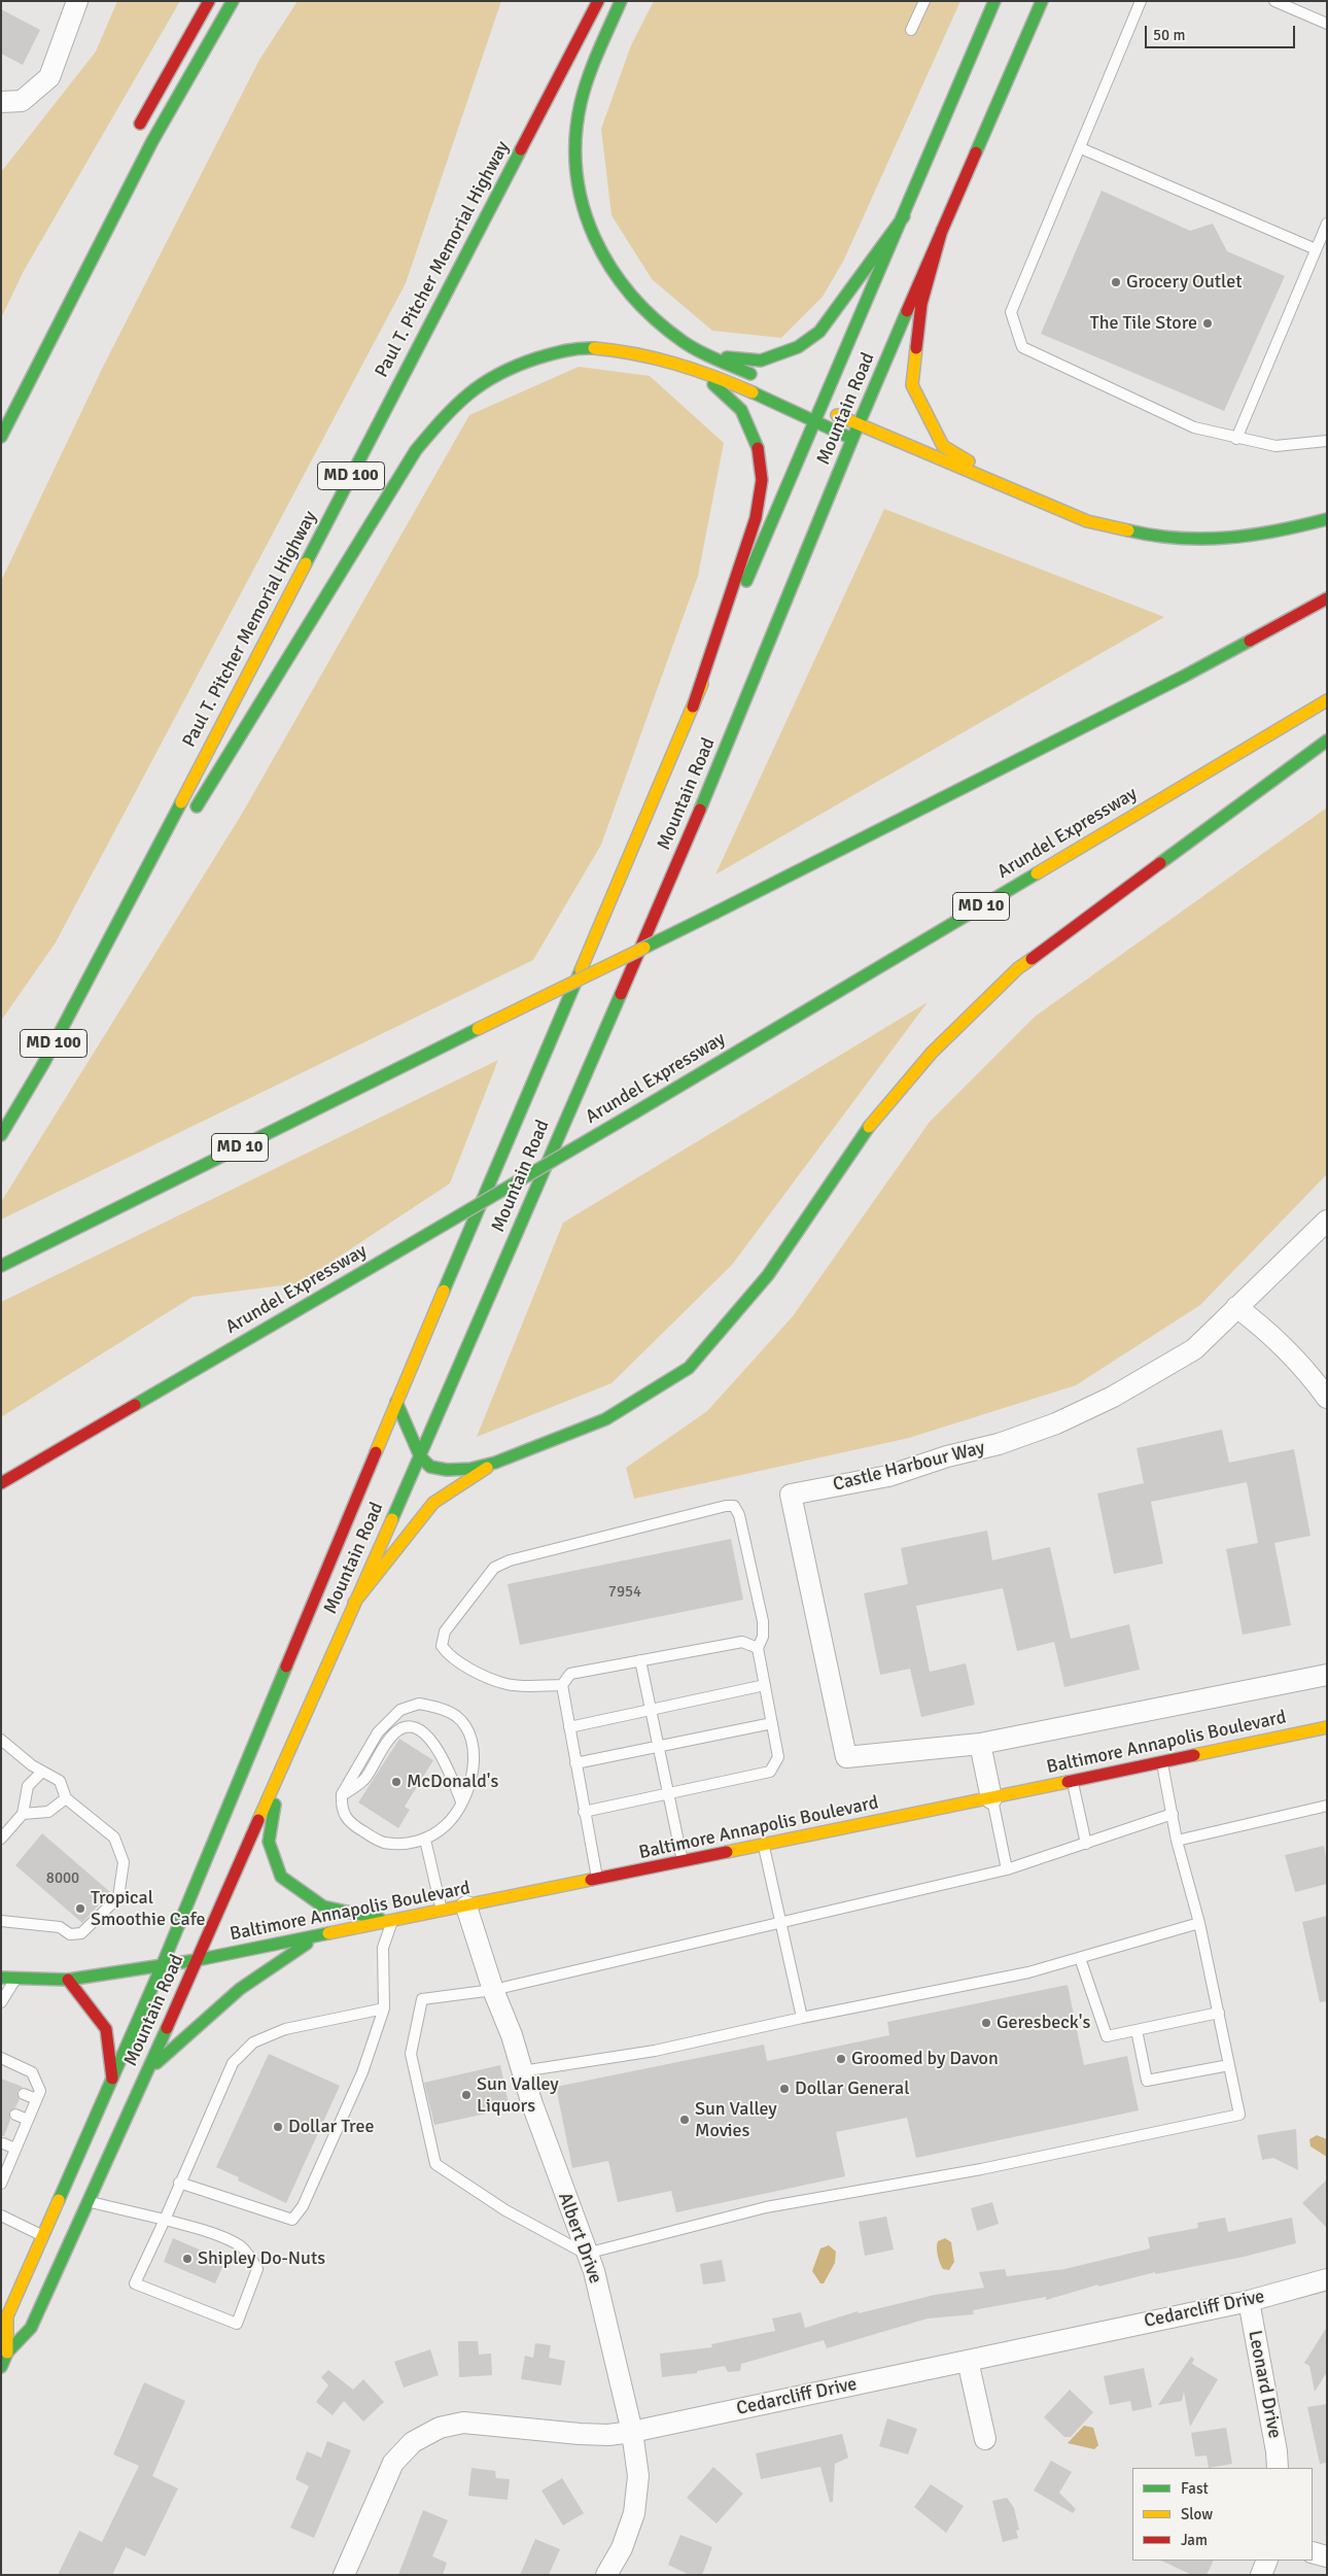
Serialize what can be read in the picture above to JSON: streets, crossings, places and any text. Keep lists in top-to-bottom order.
{
  "streets": {
    "main road": [
      "Paul T. Pitcher Memorial Highway",
      "Mountain Road",
      "MD 100",
      "Arundel Expressway",
      "MD 10",
      "Baltimore Annapolis Boulevard"
    ],
    "street": [
      "Castle Harbour Way",
      "Albert Drive",
      "Cedarcliff Drive",
      "Leonard Drive"
    ]
  },
  "crossings": [
    ["Mountain Road", "Baltimore Annapolis Boulevard"],
    ["Baltimore Annapolis Boulevard", "Albert Drive"],
    ["Albert Drive", "Cedarcliff Drive"],
    ["Cedarcliff Drive", "Leonard Drive"]
  ],
  "places": [
    "Grocery Outlet",
    "The Tile Store",
    "McDonald's",
    "Tropical Smoothie Cafe",
    "Geresbeck's",
    "Groomed by Davon",
    "Dollar General",
    "Sun Valley Liquors",
    "Sun Valley Movies",
    "Dollar Tree",
    "Shipley Do-Nuts"
  ],
  "house_numbers": ["7954", "8000"],
  "legend": ["Fast", "Slow", "Jam"],
  "scale_bar": "50 m"
}
